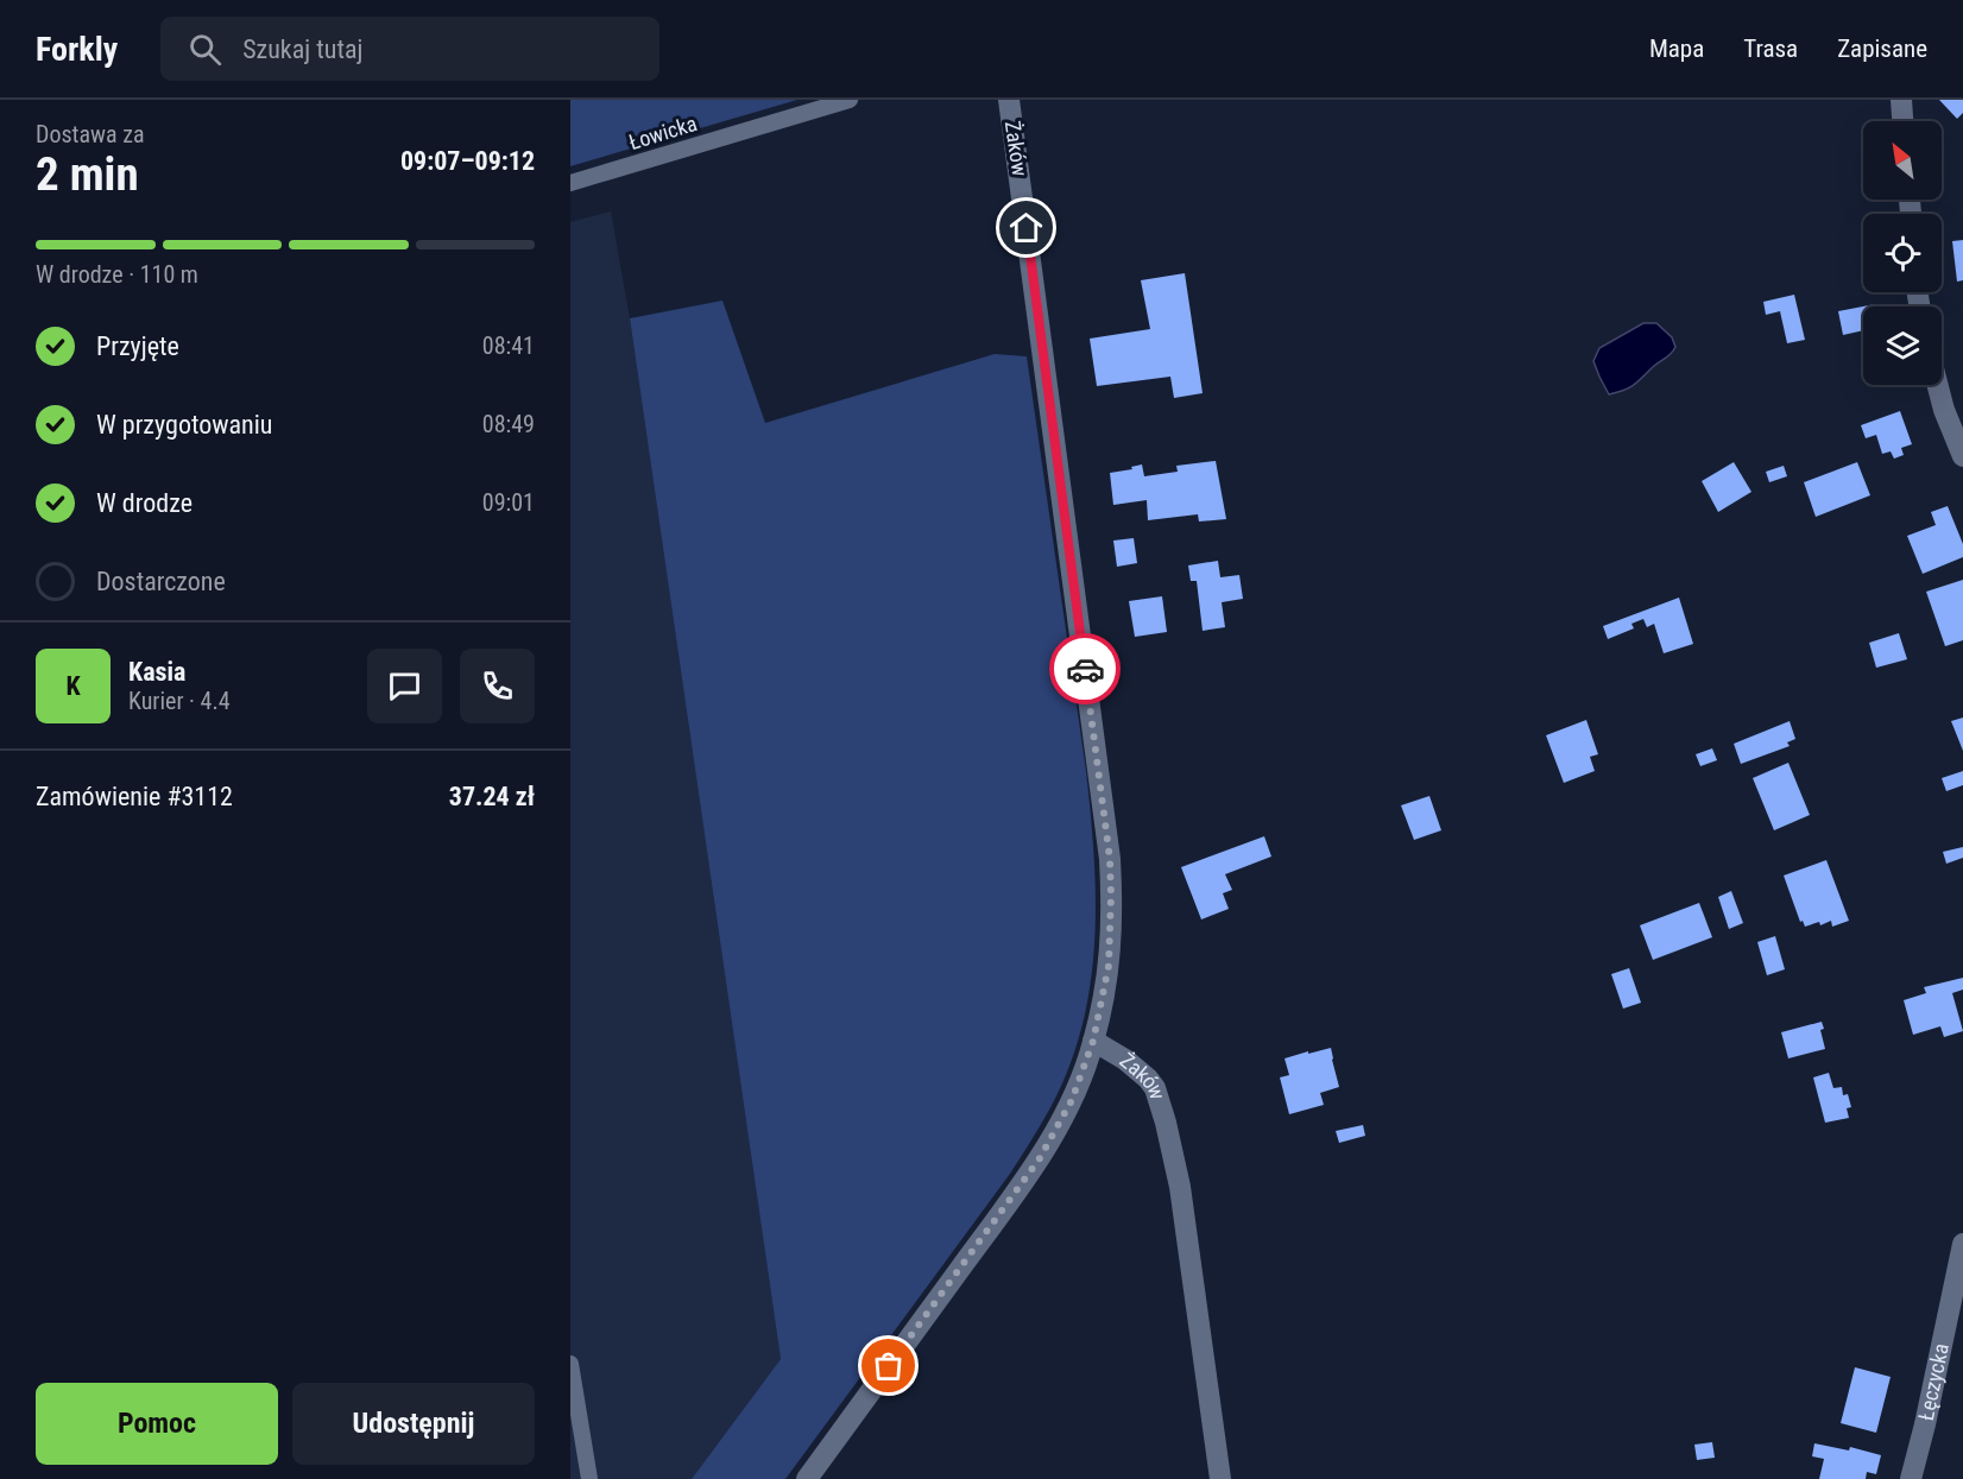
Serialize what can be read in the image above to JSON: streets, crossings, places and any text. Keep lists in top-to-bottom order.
{
  "streets": {
    "street": ["Żaków", "Łęczycka"],
    "lane": ["Łowicka"]
  },
  "north": "top left",
  "page": {
    "header": "Forkly",
    "search": "Szukaj tutaj",
    "nav": ["Mapa", "Trasa", "Zapisane"],
    "heading": ["2 min", "Dostawa za", "09:07–09:12"],
    "panel": [
      "Kasia",
      "Kurier · 4.4",
      "Zamówienie #3112",
      "37.24 zł"
    ],
    "bar": "W drodze · 110 m",
    "list": [
      ["Przyjęte", "08:41"],
      ["W przygotowaniu", "08:49"],
      ["W drodze", "09:01"],
      "Dostarczone"
    ],
    "round": "K",
    "buttons": ["Pomoc", "Udostępnij"]
  }
}
